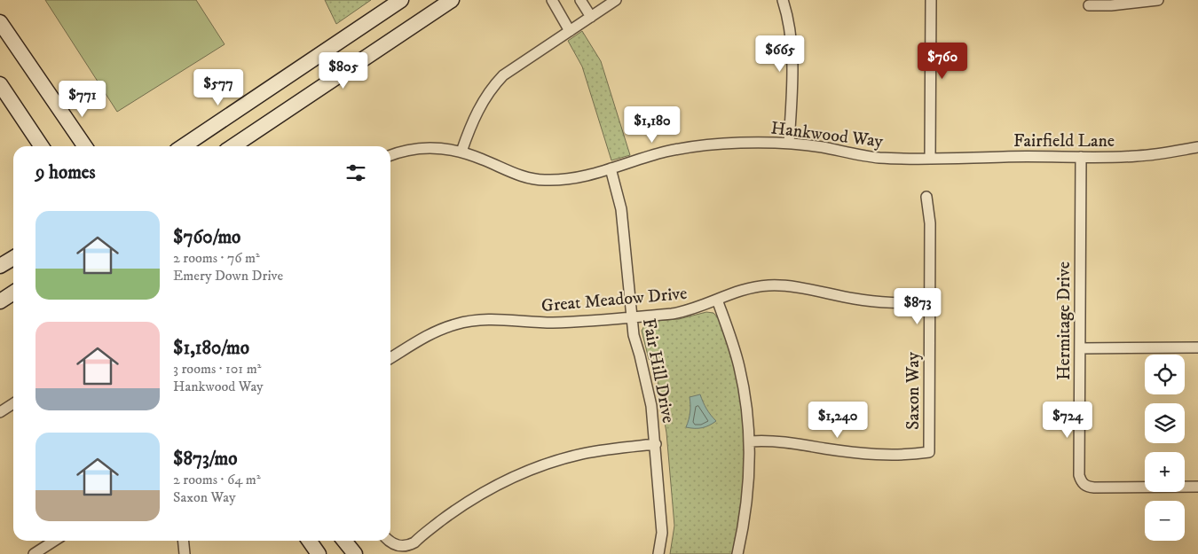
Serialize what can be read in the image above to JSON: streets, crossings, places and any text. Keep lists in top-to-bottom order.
{
  "streets": {
    "street": [
      "Hankwood Way",
      "Fairfield Lane",
      "Great Meadow Drive",
      "Hermitage Drive",
      "Fair Hill Drive",
      "Saxon Way"
    ]
  },
  "crossings": [
    ["Hankwood Way", "Fairfield Lane"],
    ["Hankwood Way", "Fair Hill Drive"],
    ["Fairfield Lane", "Hermitage Drive"],
    ["Great Meadow Drive", "Fair Hill Drive"],
    ["Great Meadow Drive", "Saxon Way"]
  ],
  "page": {
    "price": [
      "$665",
      "$760",
      "$805",
      "$577",
      "$771",
      "$1,180",
      "$873",
      "$1,240",
      "$724"
    ],
    "heading": "9 homes",
    "list": [
      {
        "name": "$760/mo",
        "note": "2 rooms · 76 m² · Emery Down Drive"
      },
      {
        "name": "$1,180/mo",
        "note": "3 rooms · 101 m² · Hankwood Way"
      },
      {
        "name": "$873/mo",
        "note": "2 rooms · 64 m² · Saxon Way"
      }
    ],
    "map_buttons": ["+", "−"]
  }
}
